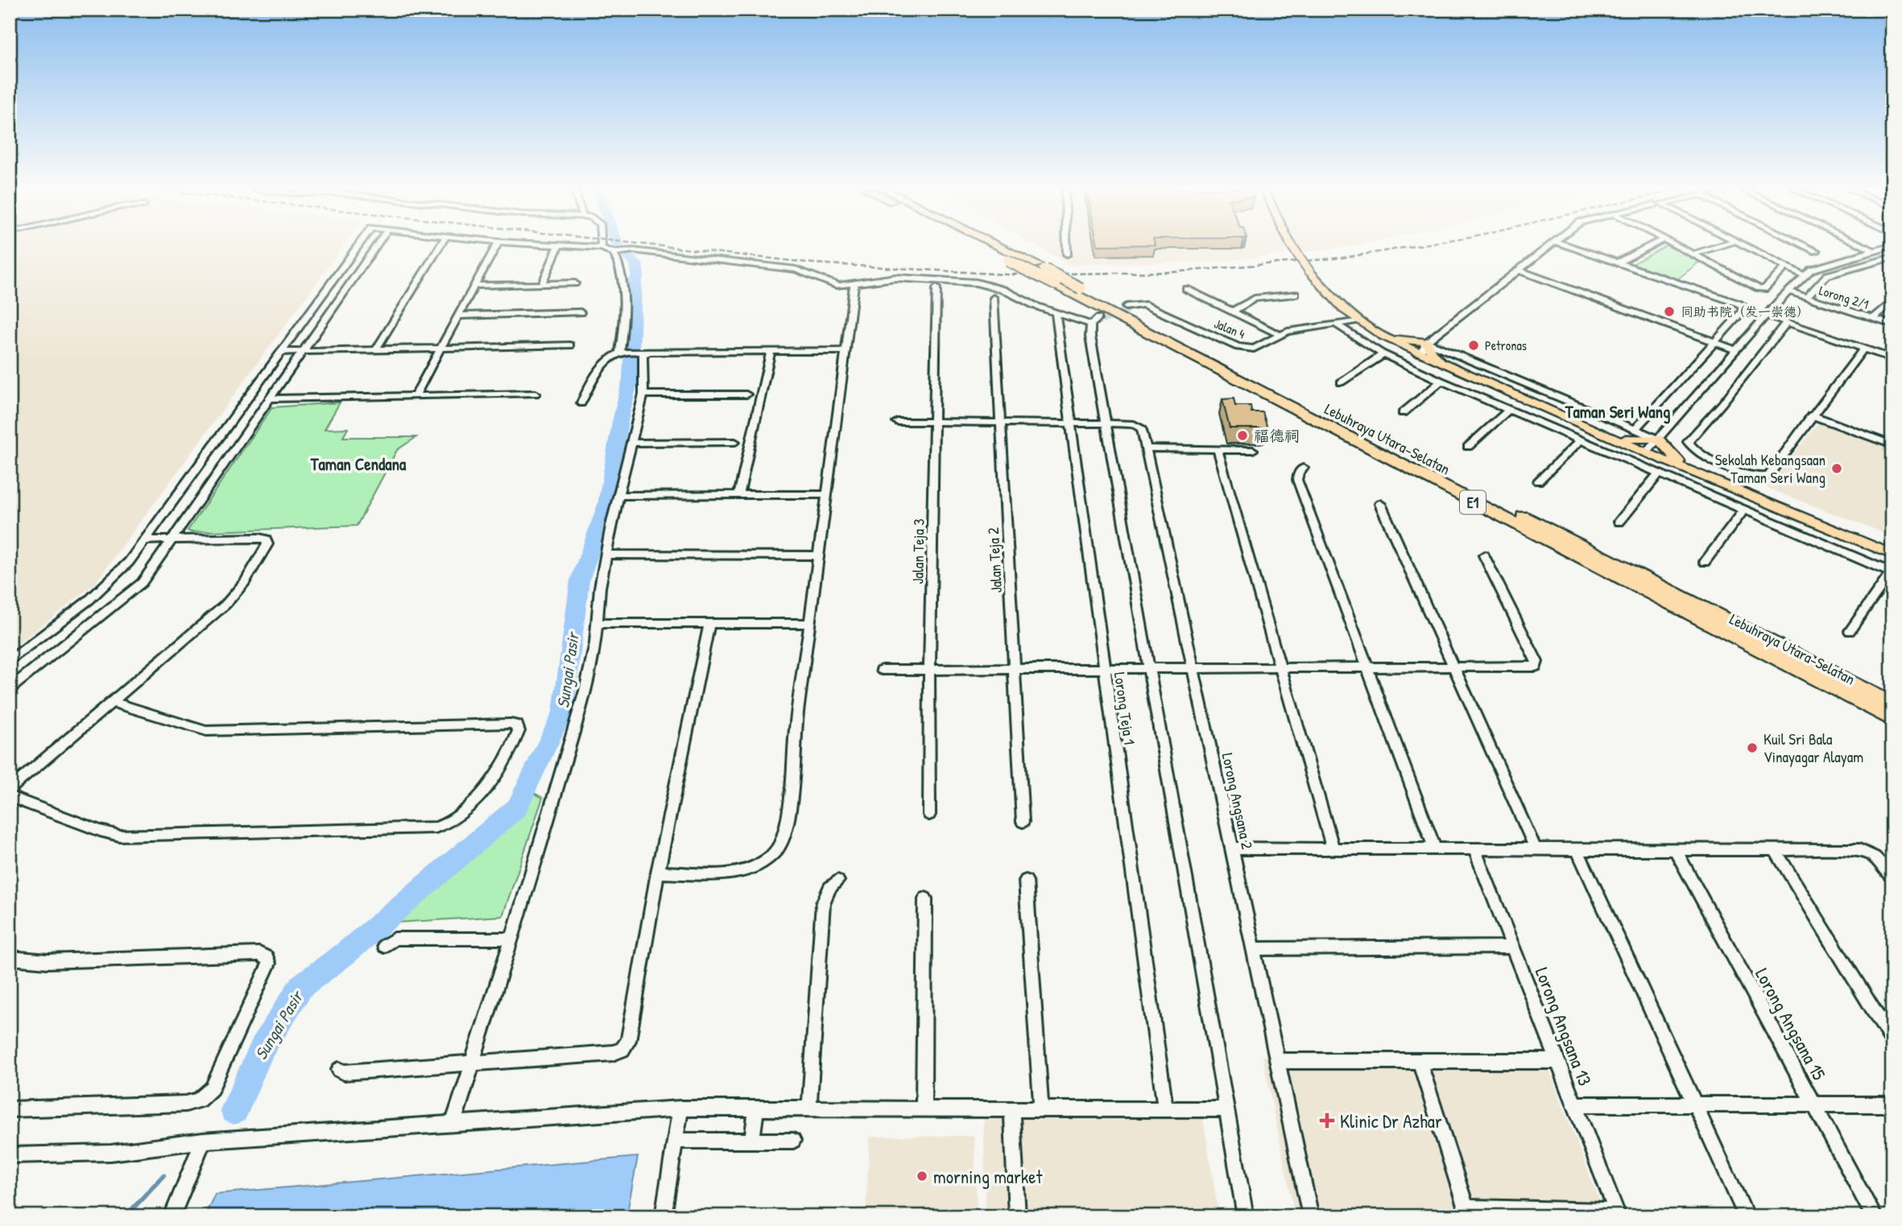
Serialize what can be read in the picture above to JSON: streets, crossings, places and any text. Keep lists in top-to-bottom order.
{
  "streets": {
    "highway": ["Lebuhraya Utara–Selatan", "E1"],
    "street": [
      "Lorong 2/1",
      "Jalan 4",
      "Jalan Teja 3",
      "Jalan Teja 2",
      "Lorong Teja 1",
      "Lorong Angsana 2",
      "Lorong Angsana 15",
      "Lorong Angsana 13"
    ]
  },
  "districts": ["Taman Seri Wang", "Taman Cendana"],
  "water": ["Sungai Pasir"],
  "places": {
    "other": [
      "同助书院（发一崇德）",
      "Petronas",
      "福德祠",
      "Sekolah Kebangsaan Taman Seri Wang",
      "Kuil Sri Bala Vinayagar Alayam",
      "morning market"
    ],
    "health": ["Klinic Dr Azhar"]
  }
}
